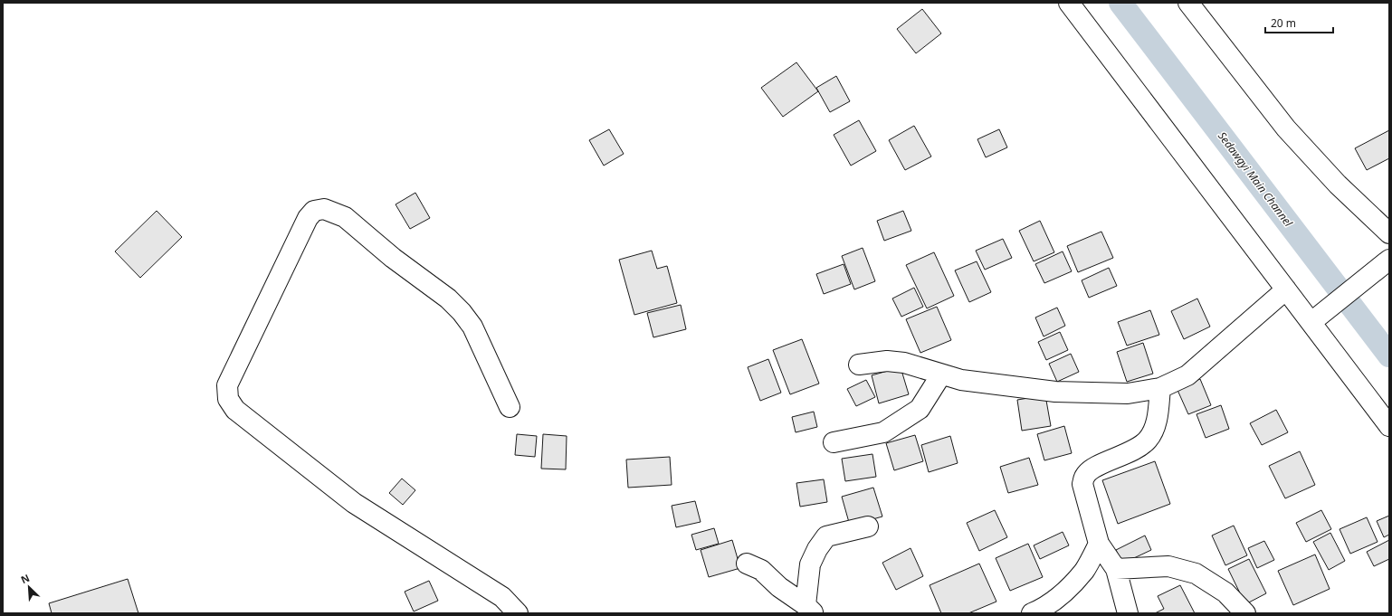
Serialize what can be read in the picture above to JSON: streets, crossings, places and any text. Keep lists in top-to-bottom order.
{
  "water": ["Sedawgyi Main Channel"],
  "scale_bar": "20 m",
  "north": "top left"
}
